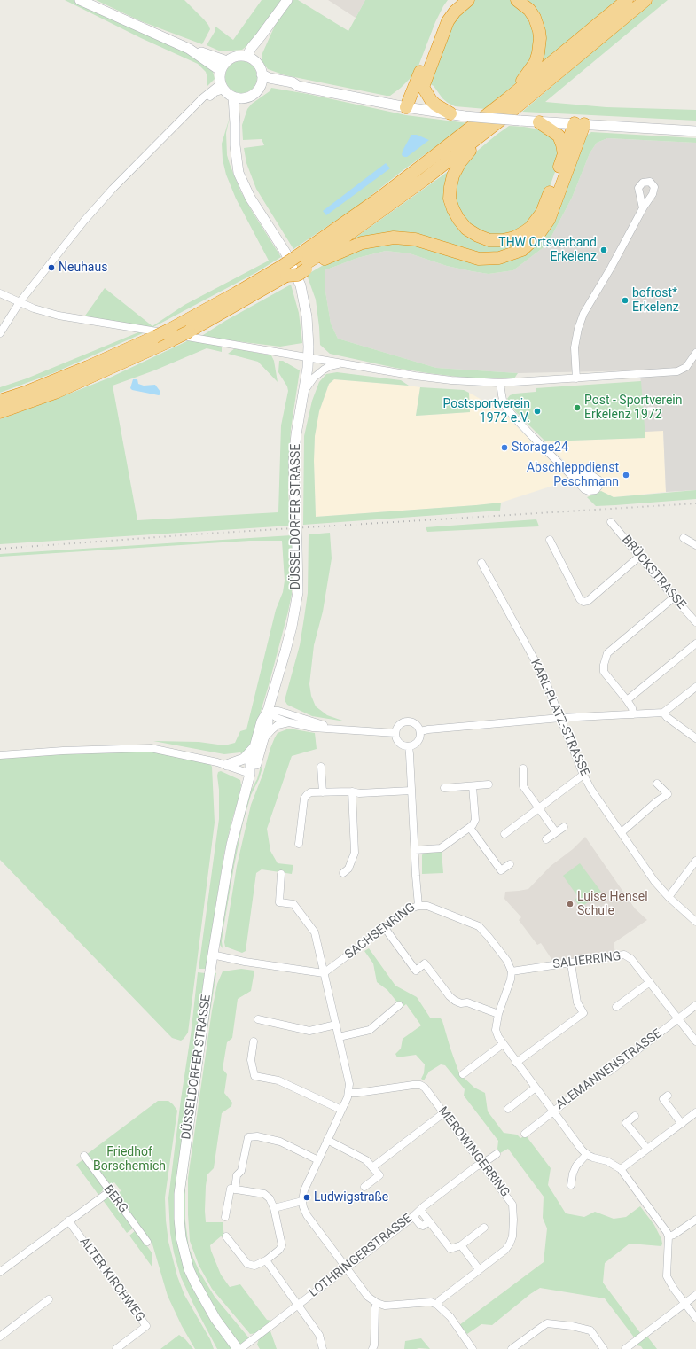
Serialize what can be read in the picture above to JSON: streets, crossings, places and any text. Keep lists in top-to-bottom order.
{
  "streets": {
    "main road": ["DÜSSELDORFER STRASSE"],
    "street": [
      "BRÜCKSTRASSE",
      "KARL-PLATZ-STRASSE",
      "SACHSENRING",
      "SALIERRING",
      "ALEMANNENSTRASSE",
      "MEROWINGERRING",
      "BERG",
      "LOTHRINGERSTRASSE",
      "ALTER KIRCHWEG"
    ]
  },
  "crossings": [
    ["DÜSSELDORFER STRASSE", "LOTHRINGERSTRASSE"],
    ["SALIERRING", "ALEMANNENSTRASSE"],
    ["MEROWINGERRING", "LOTHRINGERSTRASSE"]
  ],
  "parks": ["Friedhof Borschemich"],
  "places": [
    "THW Ortsverband Erkelenz",
    "Neuhaus",
    "bofrost* Erkelenz",
    "Post - Sportverein Erkelenz 1972",
    "Postsportverein 1972 e.V.",
    "Storage24",
    "Abschleppdienst Peschmann",
    "Luise Hensel Schule",
    "Ludwigstraße"
  ]
}
